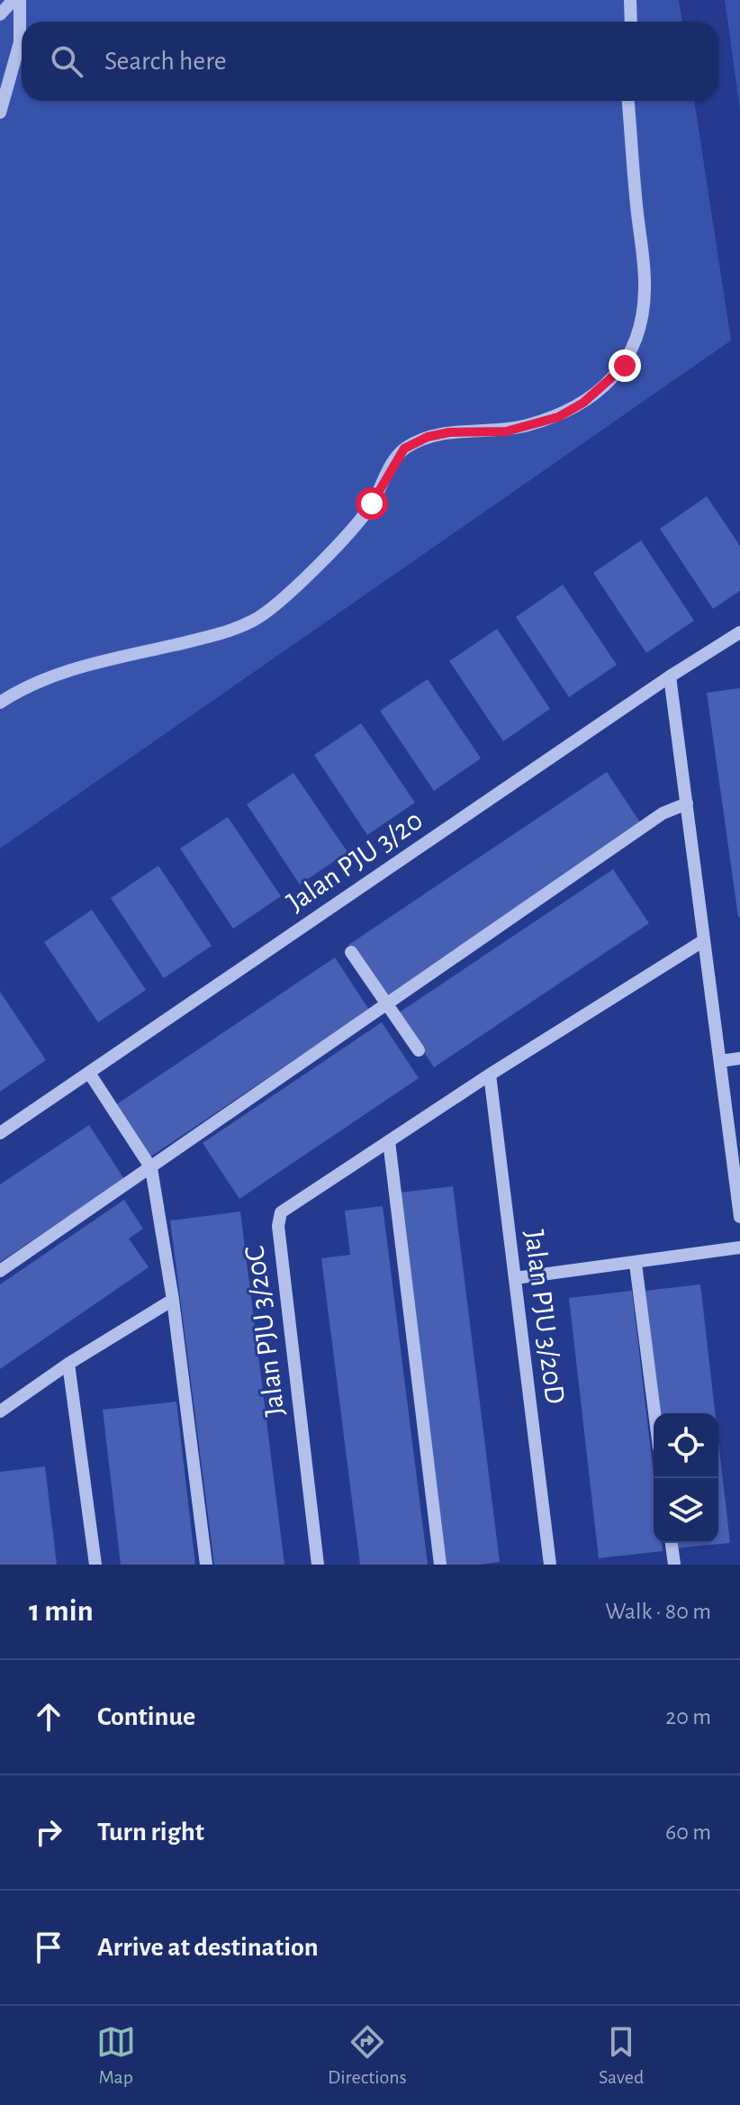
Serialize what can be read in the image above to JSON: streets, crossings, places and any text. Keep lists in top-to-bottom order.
{
  "streets": {
    "street": ["Jalan PJU 3/20", "Jalan PJU 3/20D", "Jalan PJU 3/20C"]
  },
  "crossings": [
    ["Jalan PJU 3/20D", "Jalan PJU 3/20C"]
  ],
  "page": {
    "search": "Search here",
    "heading": ["1 min", "Walk · 80 m"],
    "list": [
      ["Continue", "20 m"],
      ["Turn right", "60 m"],
      "Arrive at destination"
    ],
    "nav": ["Map", "Directions", "Saved"]
  }
}
